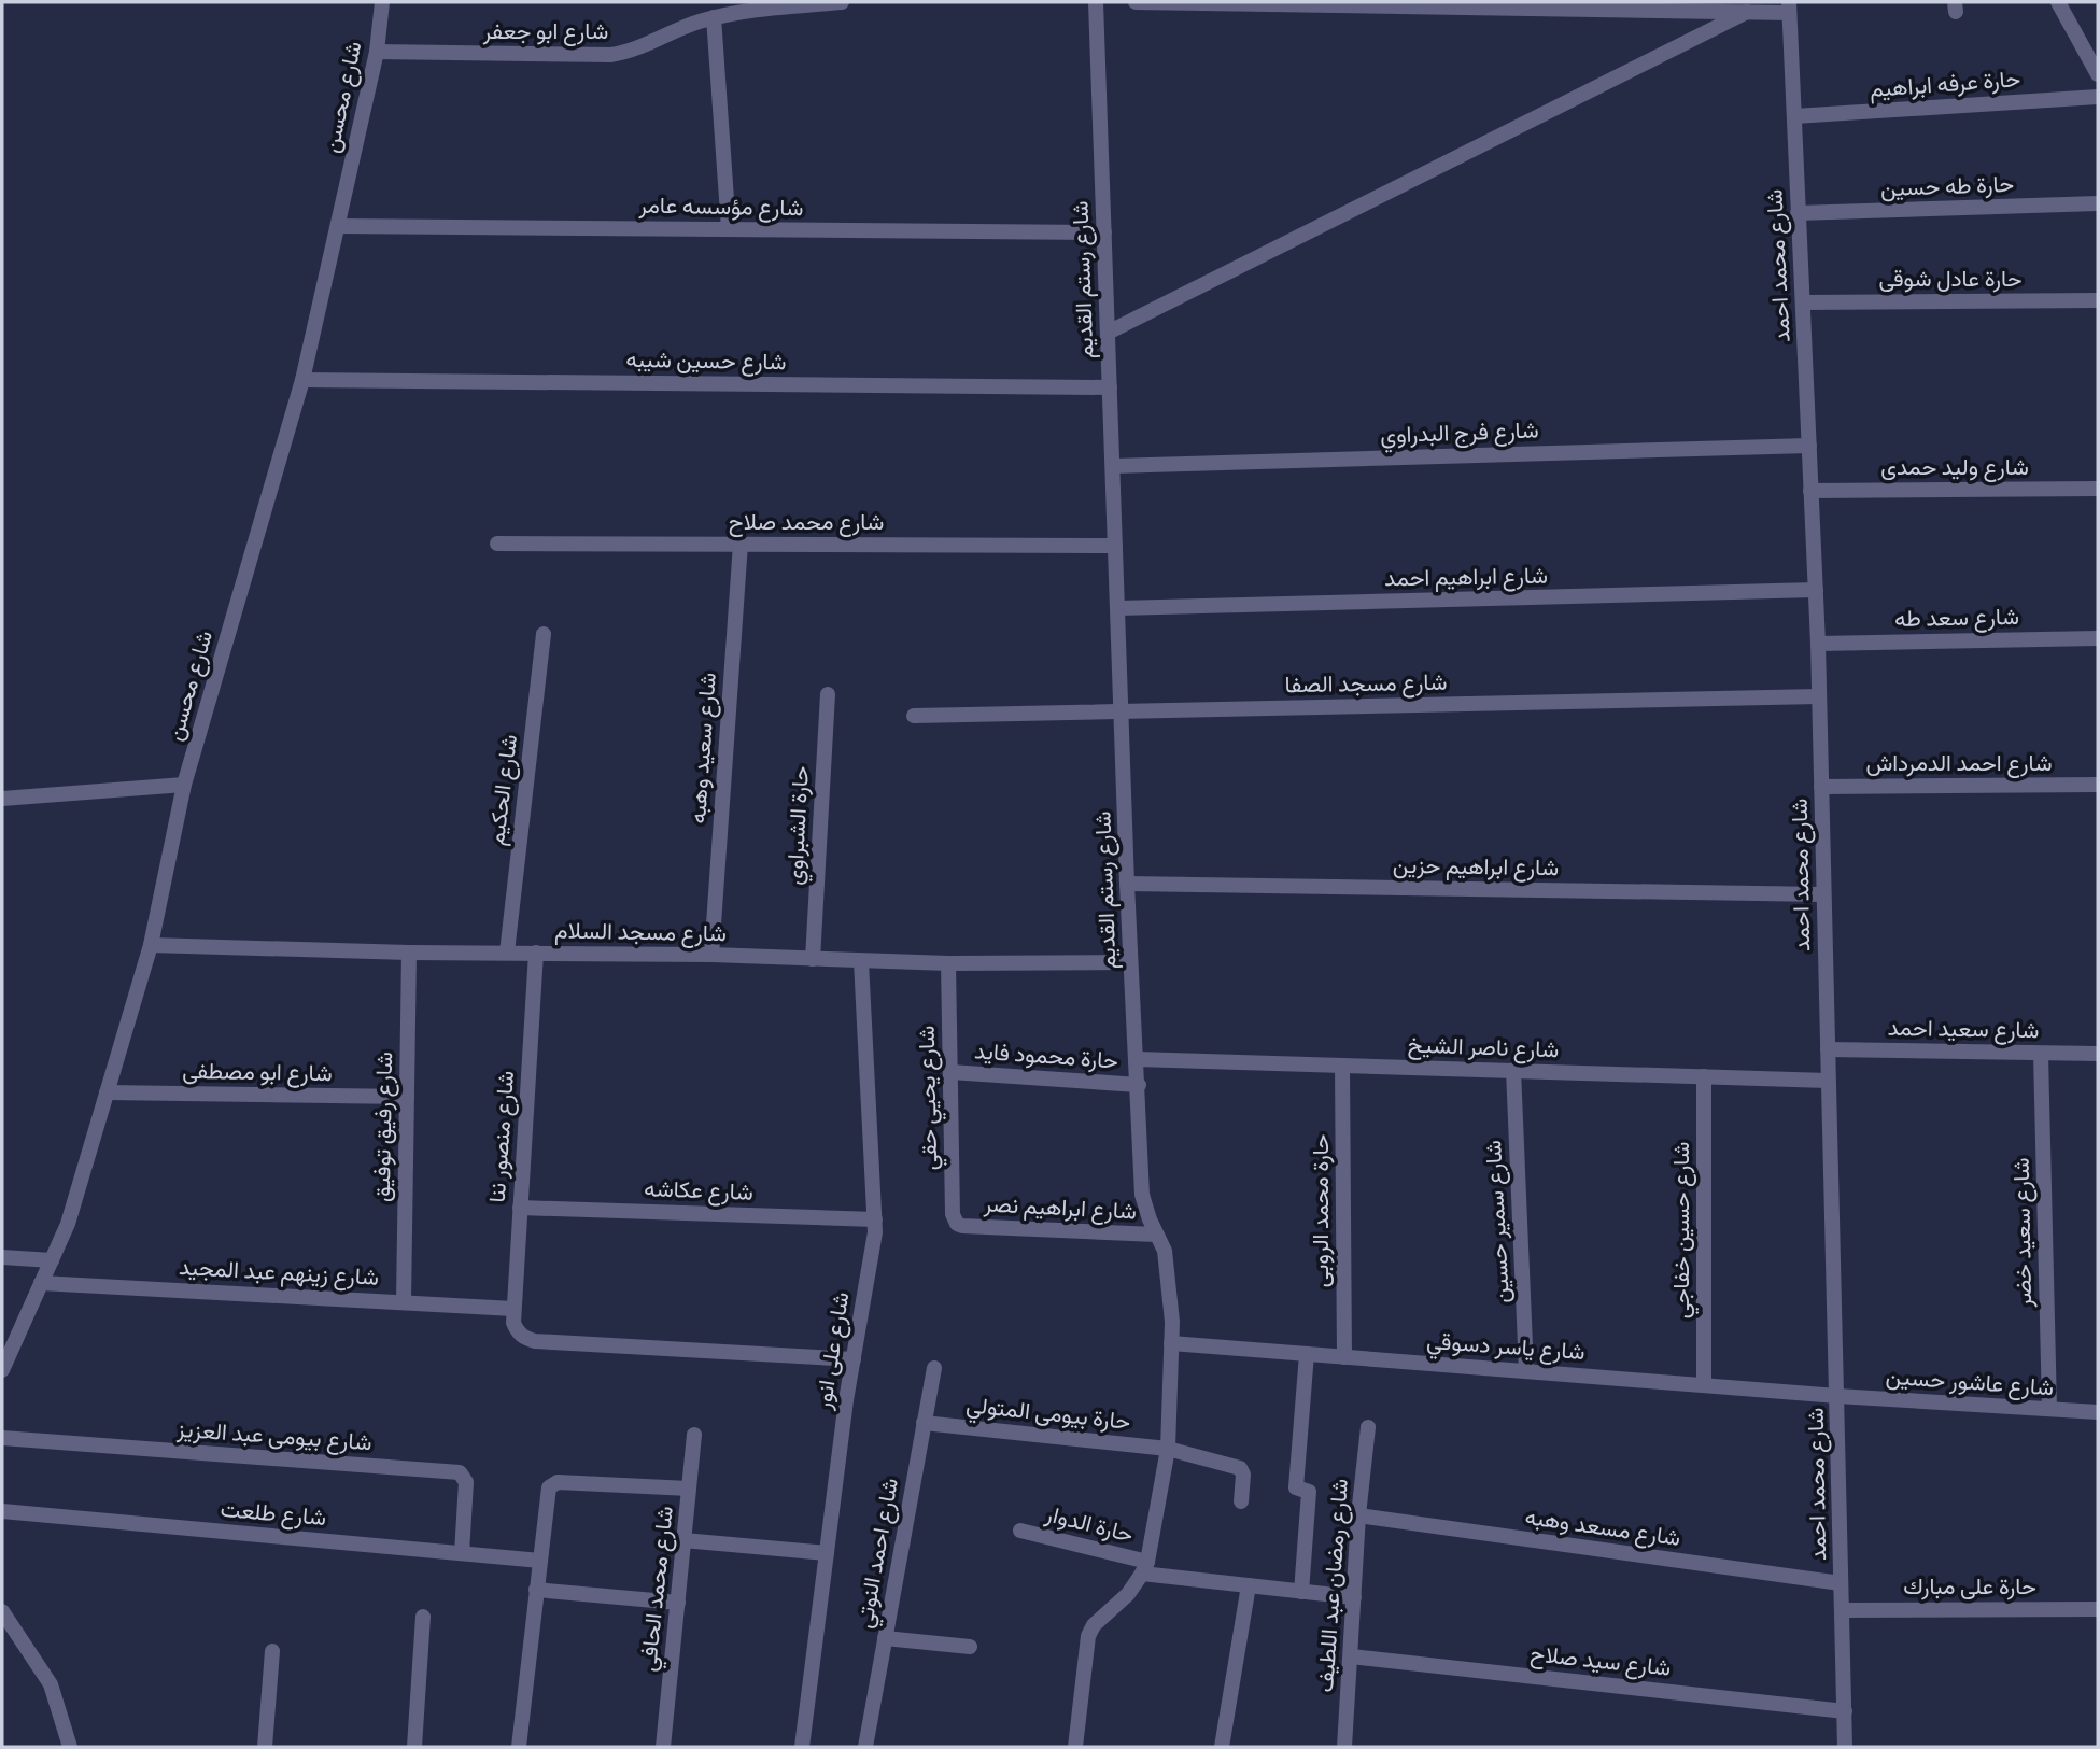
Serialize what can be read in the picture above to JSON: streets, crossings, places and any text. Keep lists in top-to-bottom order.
{
  "streets": {
    "street": [
      "شارع ابو جعفر",
      "حارة عرفه ابراهيم",
      "شارع محسن",
      "حارة طه حسين",
      "شارع مؤسسه عامر",
      "شارع محمد احمد",
      "حارة عادل شوقى",
      "شارع رستم القديم",
      "شارع حسين شيبه",
      "شارع فرج البدراوي",
      "شارع وليد حمدى",
      "شارع محمد صلاح",
      "شارع ابراهيم احمد",
      "شارع سعد طه",
      "شارع مسجد الصفا",
      "شارع سعيد وهبه",
      "شارع احمد الدمرداش",
      "شارع الحكيم",
      "حارة الشبراوي",
      "شارع ابراهيم حزين",
      "شارع مسجد السلام",
      "شارع سعيد احمد",
      "شارع ناصر الشيخ",
      "حارة محمود فايد",
      "شارع ابو مصطفى",
      "شارع يحيي حقي",
      "شارع رفيق توفيق",
      "شارع منصور ننا",
      "شارع عكاشه",
      "شارع ابراهيم نصر",
      "حارة محمد الروبى",
      "شارع سمير حسين",
      "شارع حسين خفاجي",
      "شارع سعيد خضر",
      "شارع زينهم عبد المجيد",
      "شارع ياسر دسوقي",
      "شارع على انور",
      "شارع عاشور حسين",
      "حارة بيومى المتولي",
      "شارع بيومى عبد العزيز",
      "شارع طلعت",
      "حارة الدوار",
      "شارع مسعد وهبه",
      "شارع احمد النوتي",
      "شارع رمضان عبد اللطيف",
      "حارة على مبارك",
      "شارع محمد الحافي",
      "شارع سيد صلاح"
    ]
  },
  "crossings": [
    ["شارع ابو جعفر", "شارع محسن"],
    ["حارة عرفه ابراهيم", "شارع محمد احمد"],
    ["شارع محسن", "شارع مؤسسه عامر"],
    ["شارع محسن", "شارع حسين شيبه"],
    ["شارع محسن", "شارع مسجد السلام"],
    ["شارع محسن", "شارع ابو مصطفى"],
    ["شارع محسن", "شارع زينهم عبد المجيد"],
    ["حارة طه حسين", "شارع محمد احمد"],
    ["شارع مؤسسه عامر", "شارع رستم القديم"],
    ["شارع محمد احمد", "حارة عادل شوقى"],
    ["شارع محمد احمد", "شارع فرج البدراوي"],
    ["شارع محمد احمد", "شارع وليد حمدى"],
    ["شارع محمد احمد", "شارع ابراهيم احمد"],
    ["شارع محمد احمد", "شارع سعد طه"],
    ["شارع محمد احمد", "شارع مسجد الصفا"],
    ["شارع محمد احمد", "شارع احمد الدمرداش"],
    ["شارع محمد احمد", "شارع ابراهيم حزين"],
    ["شارع محمد احمد", "شارع سعيد احمد"],
    ["شارع محمد احمد", "شارع ناصر الشيخ"],
    ["شارع محمد احمد", "شارع ياسر دسوقي"],
    ["شارع محمد احمد", "شارع عاشور حسين"],
    ["شارع محمد احمد", "شارع مسعد وهبه"],
    ["شارع محمد احمد", "حارة على مبارك"],
    ["شارع محمد احمد", "شارع سيد صلاح"],
    ["شارع رستم القديم", "شارع حسين شيبه"],
    ["شارع رستم القديم", "شارع فرج البدراوي"],
    ["شارع رستم القديم", "شارع محمد صلاح"],
    ["شارع رستم القديم", "شارع ابراهيم احمد"],
    ["شارع رستم القديم", "شارع مسجد الصفا"],
    ["شارع رستم القديم", "شارع ابراهيم حزين"],
    ["شارع رستم القديم", "شارع مسجد السلام"],
    ["شارع رستم القديم", "شارع ناصر الشيخ"],
    ["شارع رستم القديم", "حارة محمود فايد"],
    ["شارع رستم القديم", "شارع ابراهيم نصر"],
    ["شارع رستم القديم", "شارع ياسر دسوقي"],
    ["شارع رستم القديم", "حارة بيومى المتولي"],
    ["شارع رستم القديم", "حارة الدوار"],
    ["شارع محمد صلاح", "شارع سعيد وهبه"],
    ["شارع سعيد وهبه", "شارع مسجد السلام"],
    ["شارع الحكيم", "شارع مسجد السلام"],
    ["حارة الشبراوي", "شارع مسجد السلام"],
    ["شارع مسجد السلام", "شارع يحيي حقي"],
    ["شارع مسجد السلام", "شارع رفيق توفيق"],
    ["شارع مسجد السلام", "شارع منصور ننا"],
    ["شارع مسجد السلام", "شارع على انور"],
    ["شارع سعيد احمد", "شارع سعيد خضر"],
    ["شارع ناصر الشيخ", "حارة محمد الروبى"],
    ["شارع ناصر الشيخ", "شارع سمير حسين"],
    ["شارع ناصر الشيخ", "شارع حسين خفاجي"],
    ["حارة محمود فايد", "شارع يحيي حقي"],
    ["شارع ابو مصطفى", "شارع رفيق توفيق"],
    ["شارع يحيي حقي", "شارع ابراهيم نصر"],
    ["شارع رفيق توفيق", "شارع زينهم عبد المجيد"],
    ["شارع منصور ننا", "شارع عكاشه"],
    ["شارع منصور ننا", "شارع زينهم عبد المجيد"],
    ["شارع عكاشه", "شارع على انور"],
    ["حارة محمد الروبى", "شارع ياسر دسوقي"],
    ["شارع سمير حسين", "شارع ياسر دسوقي"],
    ["شارع حسين خفاجي", "شارع ياسر دسوقي"],
    ["شارع سعيد خضر", "شارع عاشور حسين"],
    ["شارع زينهم عبد المجيد", "شارع على انور"],
    ["شارع ياسر دسوقي", "شارع عاشور حسين"],
    ["حارة بيومى المتولي", "شارع احمد النوتي"],
    ["شارع بيومى عبد العزيز", "شارع طلعت"],
    ["حارة الدوار", "شارع رمضان عبد اللطيف"],
    ["شارع مسعد وهبه", "شارع رمضان عبد اللطيف"],
    ["شارع رمضان عبد اللطيف", "شارع سيد صلاح"]
  ]
}
